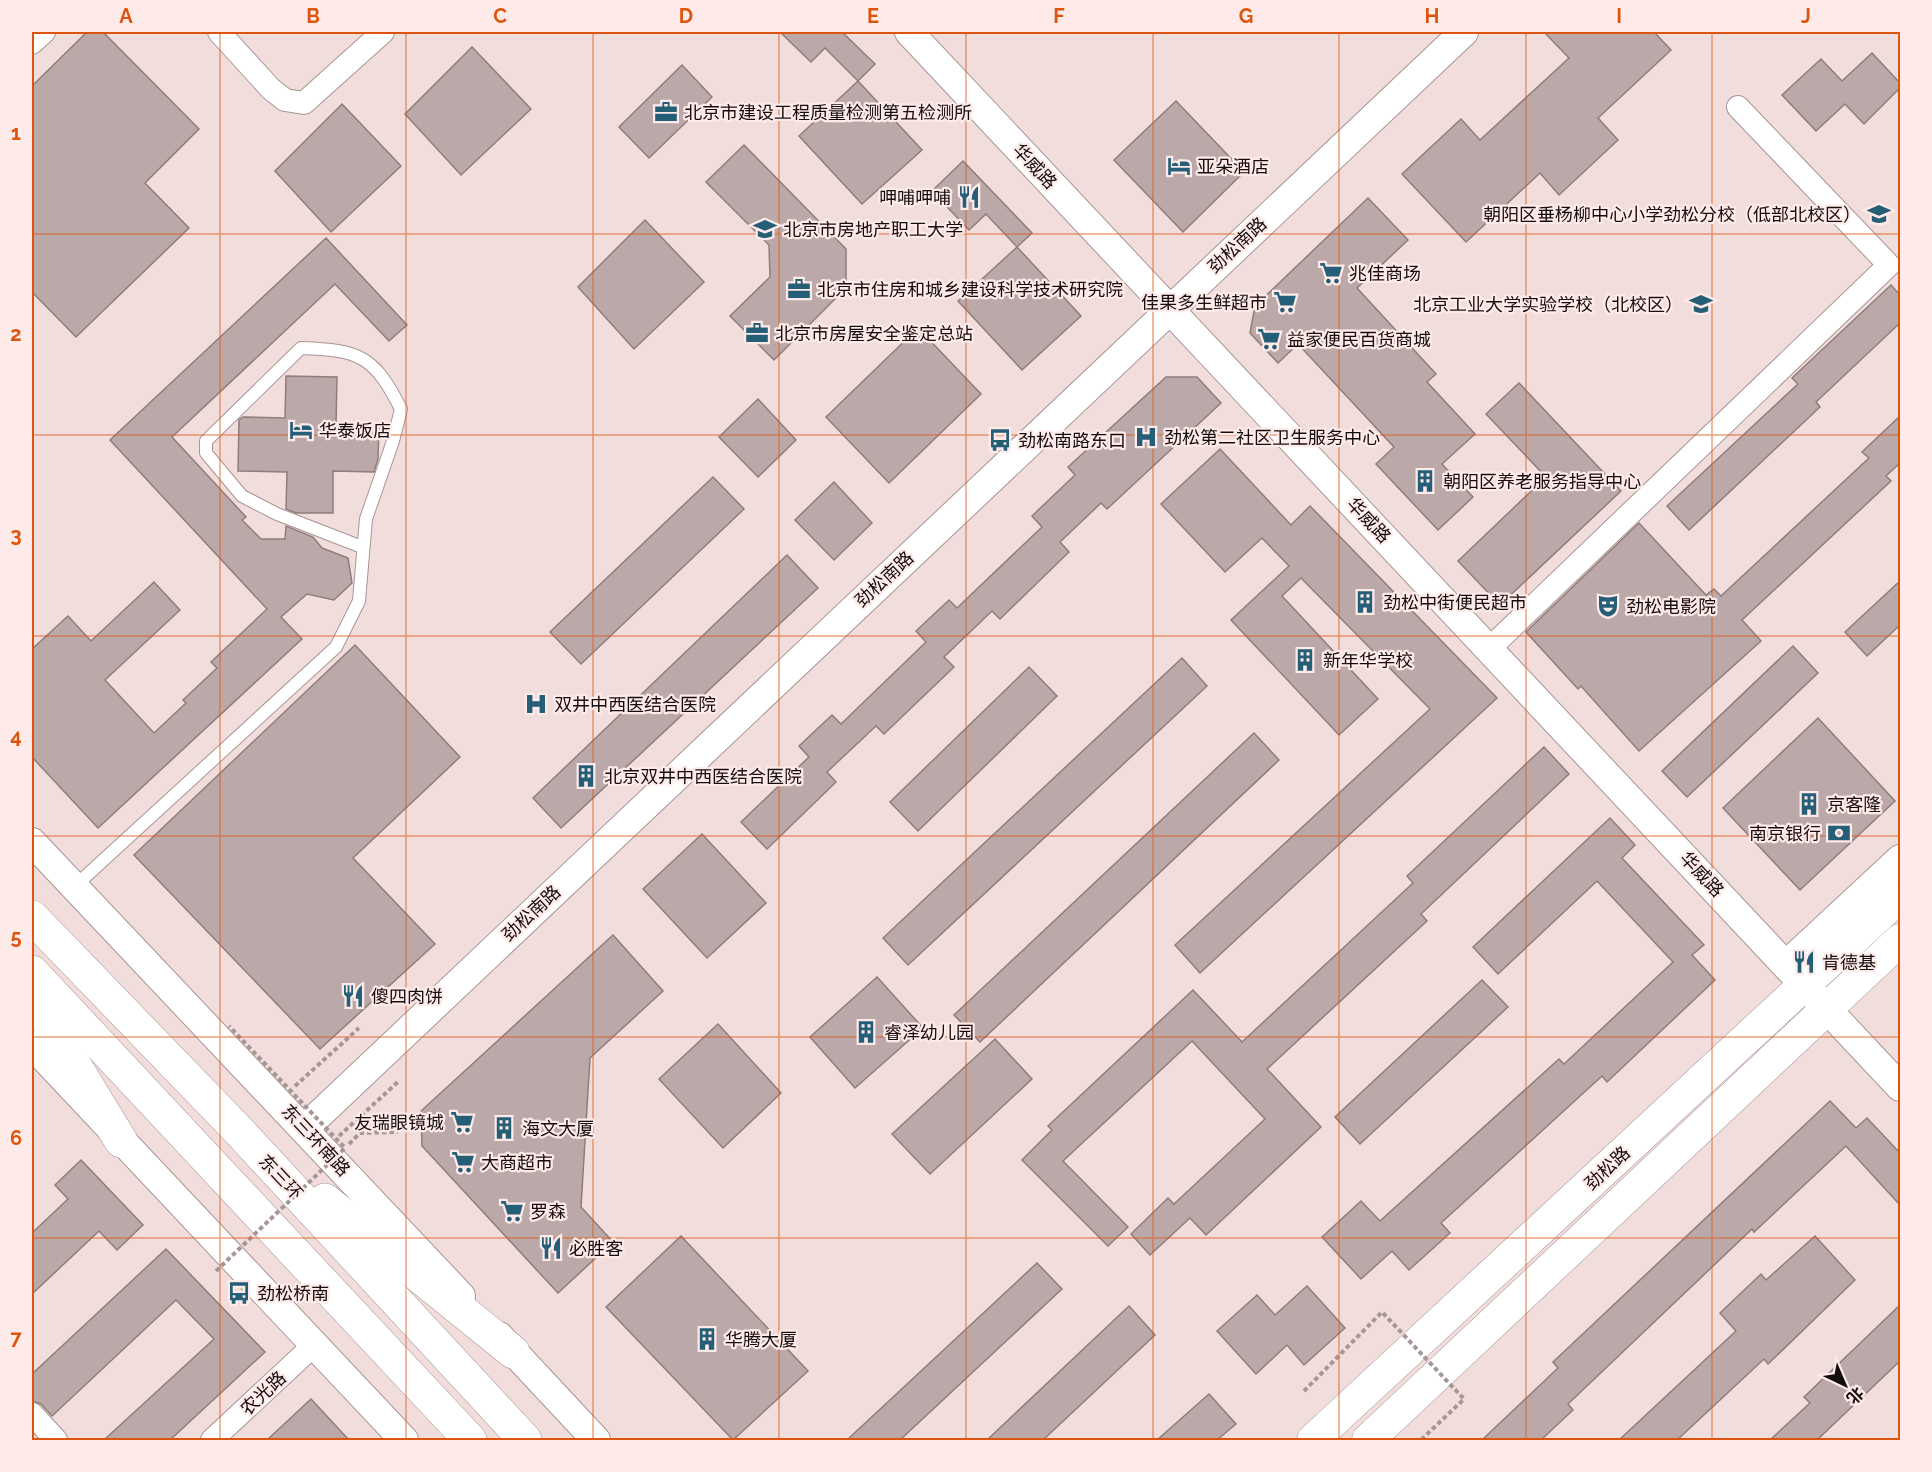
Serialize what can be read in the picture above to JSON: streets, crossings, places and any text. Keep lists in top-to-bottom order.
{
  "streets": {
    "highway": ["东三环"],
    "main road": ["劲松路"],
    "street": [
      "华威路",
      "劲松南路",
      "东三环南路",
      "农光路"
    ]
  },
  "crossings": [
    ["华威路", "劲松南路"],
    ["华威路", "劲松路"],
    ["劲松南路", "东三环南路"]
  ],
  "places": {
    "office": ["北京市建设工程质量检测第五检测所", "北京市住房和城乡建设科学技术研究院", "北京市房屋安全鉴定总站"],
    "hotel": ["亚朵酒店", "华泰饭店"],
    "restaurant": [
      "呷哺呷哺",
      "肯德基",
      "傻四肉饼",
      "必胜客"
    ],
    "school or university": ["朝阳区垂杨柳中心小学劲松分校（低部北校区）", "北京市房地产职工大学", "北京工业大学实验学校（北校区）"],
    "supermarket": [
      "兆佳商场",
      "佳果多生鲜超市",
      "益家便民百货商城",
      "友瑞眼镜城",
      "大商超市",
      "罗森"
    ],
    "hospital": ["劲松第二社区卫生服务中心", "双井中西医结合医院"],
    "bus stop": ["劲松南路东口", "劲松桥南"],
    "building": [
      "朝阳区养老服务指导中心",
      "劲松中街便民超市",
      "新年华学校",
      "北京双井中西医结合医院",
      "京客隆",
      "睿泽幼儿园",
      "海文大厦",
      "华腾大厦"
    ],
    "theatre": ["劲松电影院"],
    "bank": ["南京银行"]
  },
  "north": "bottom right",
  "grid": {
    "columns": [
      "A",
      "B",
      "C",
      "D",
      "E",
      "F",
      "G",
      "H",
      "I",
      "J"
    ],
    "rows": [
      "1",
      "2",
      "3",
      "4",
      "5",
      "6",
      "7"
    ]
  }
}
